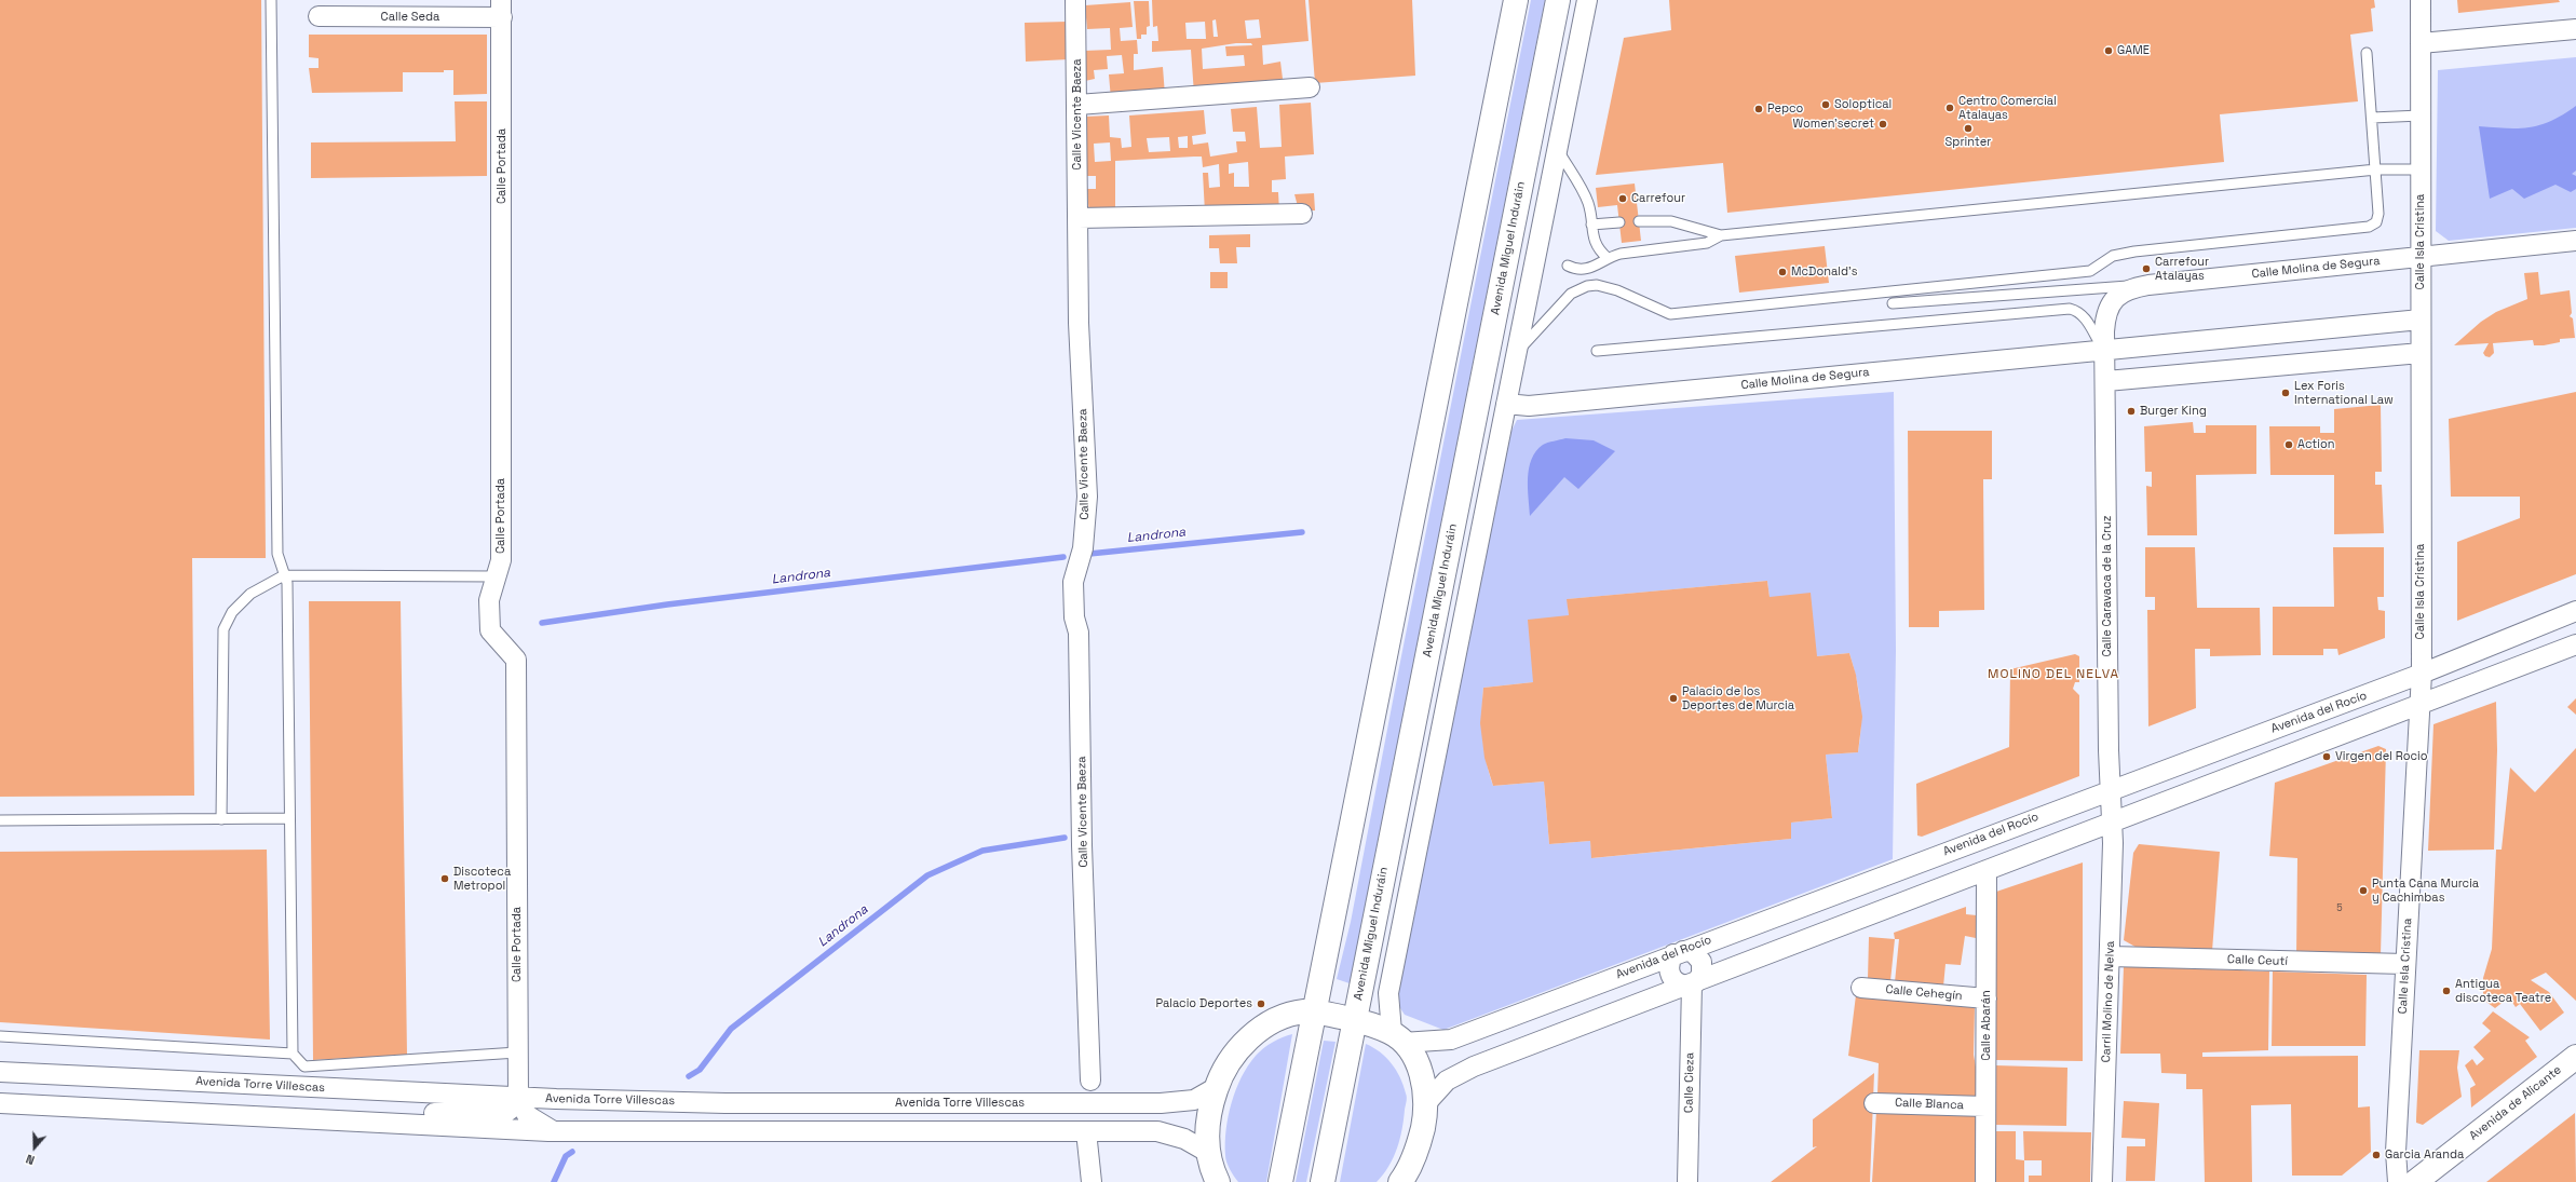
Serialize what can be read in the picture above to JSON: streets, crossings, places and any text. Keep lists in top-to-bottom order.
{
  "streets": {
    "main road": ["Avenida Miguel Induráin", "Avenida de Alicante"],
    "street": [
      "Calle Seda",
      "Calle Vicente Baeza",
      "Calle Portada",
      "Calle Isla Cristina",
      "Calle Molina de Segura",
      "Calle Caravaca de la Cruz",
      "Avenida del Rocío",
      "Calle Ceutí",
      "Calle Cehegín",
      "Carril Molino de Nelva",
      "Calle Abarán",
      "Calle Cieza",
      "Avenida Torre Villescas",
      "Calle Blanca"
    ]
  },
  "crossings": [
    ["Calle Seda", "Calle Portada"],
    ["Calle Portada", "Avenida Torre Villescas"],
    ["Calle Isla Cristina", "Calle Molina de Segura"],
    ["Calle Isla Cristina", "Avenida del Rocío"],
    ["Calle Isla Cristina", "Calle Ceutí"],
    ["Calle Molina de Segura", "Calle Caravaca de la Cruz"],
    ["Calle Caravaca de la Cruz", "Avenida del Rocío"],
    ["Calle Caravaca de la Cruz", "Carril Molino de Nelva"],
    ["Avenida del Rocío", "Calle Cieza"],
    ["Calle Ceutí", "Carril Molino de Nelva"],
    ["Calle Cehegín", "Calle Abarán"],
    ["Calle Abarán", "Calle Blanca"]
  ],
  "districts": ["MOLINO DEL NELVA"],
  "water": ["Landrona"],
  "places": [
    "GAME",
    "Soloptical",
    "Centro Comercial Atalayas",
    "Pepco",
    "Women'secret",
    "Sprinter",
    "Carrefour",
    "Carrefour Atalayas",
    "McDonald's",
    "Lex Foris International Law",
    "Burger King",
    "Action",
    "Palacio de los Deportes de Murcia",
    "Virgen del Rocio",
    "Discoteca Metropol",
    "Punta Cana Murcia y Cachimbas",
    "Antigua discoteca Teatre",
    "Palacio Deportes",
    "Garcia Aranda"
  ],
  "house_numbers": ["5"],
  "north": "bottom"
}
